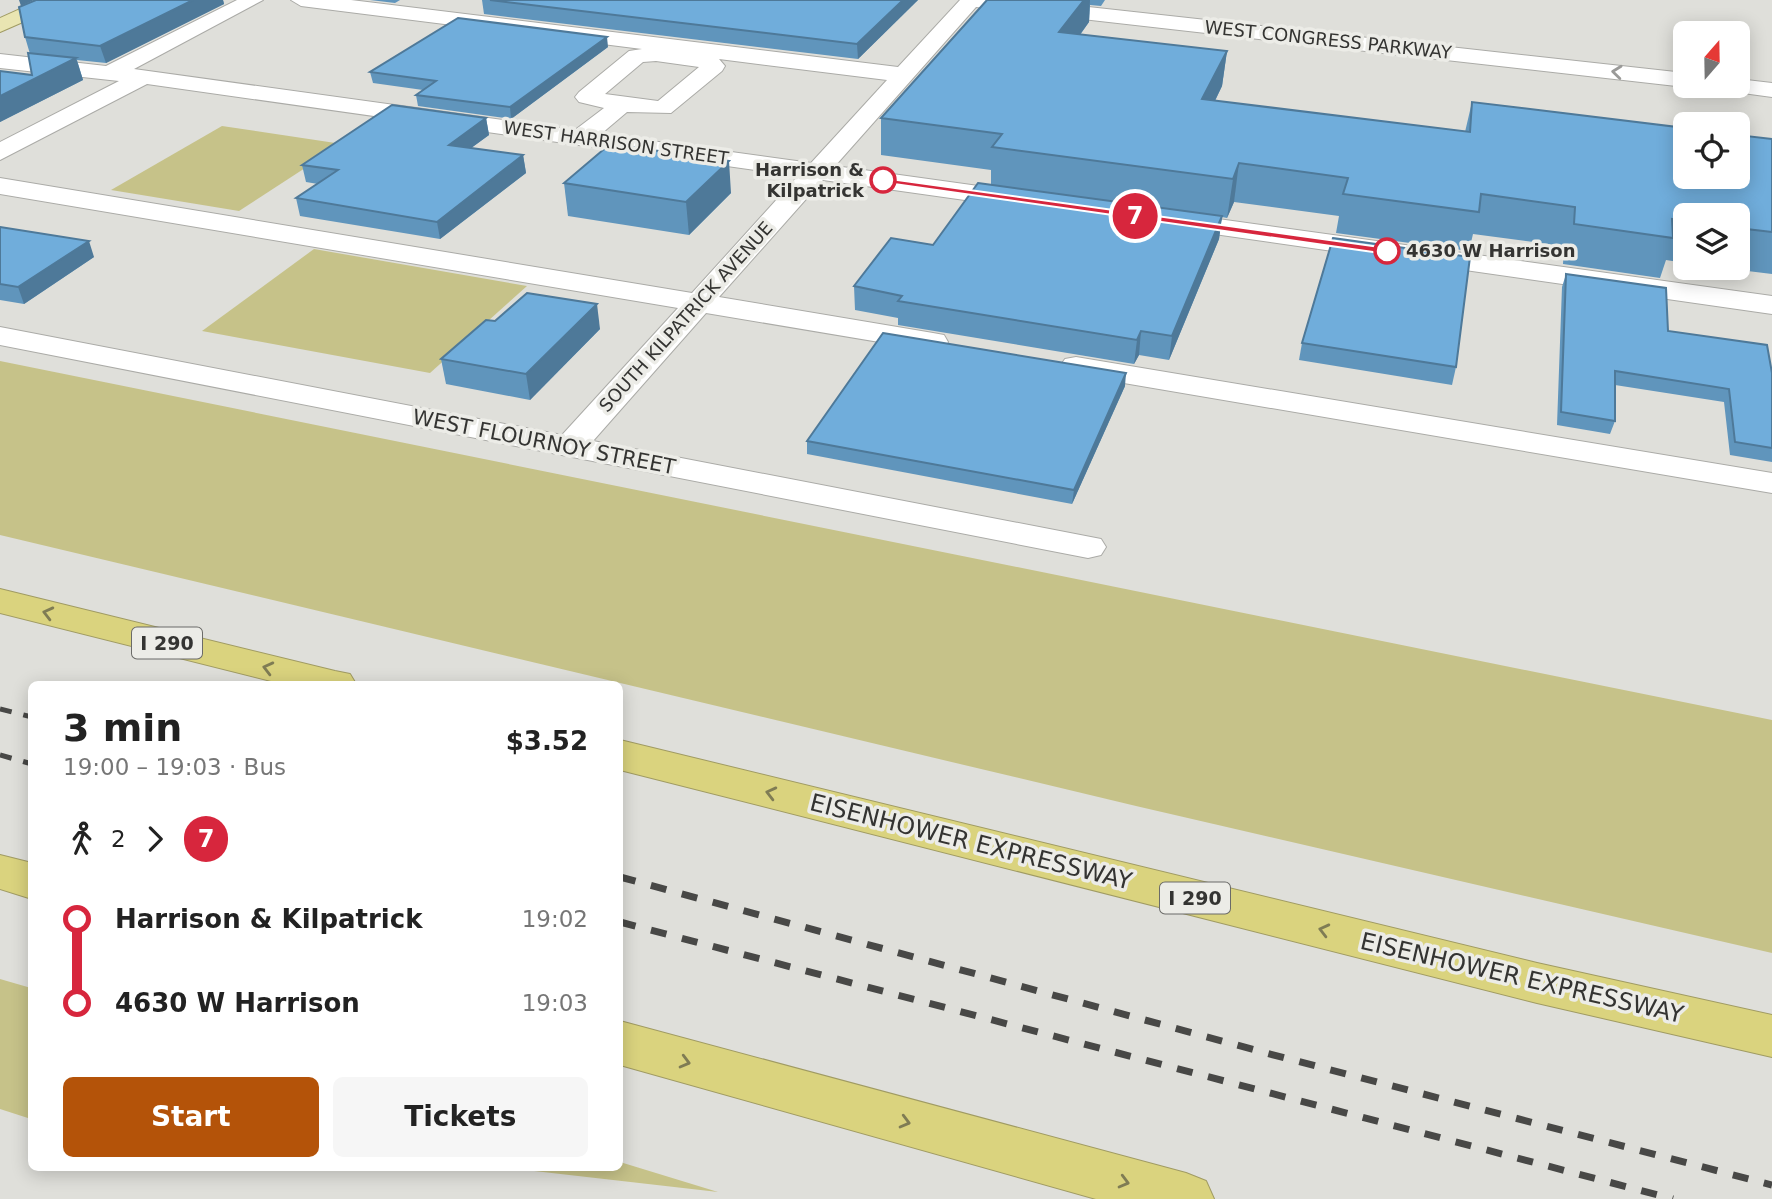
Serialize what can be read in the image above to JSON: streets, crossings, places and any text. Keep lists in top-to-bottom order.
{
  "streets": {
    "highway": ["I 290", "EISENHOWER EXPRESSWAY"],
    "street": [
      "WEST CONGRESS PARKWAY",
      "WEST HARRISON STREET",
      "SOUTH KILPATRICK AVENUE",
      "WEST FLOURNOY STREET"
    ]
  },
  "crossings": [
    ["WEST CONGRESS PARKWAY", "SOUTH KILPATRICK AVENUE"],
    ["WEST HARRISON STREET", "SOUTH KILPATRICK AVENUE"],
    ["SOUTH KILPATRICK AVENUE", "WEST FLOURNOY STREET"]
  ],
  "places": ["Harrison & Kilpatrick", "4630 W Harrison"],
  "lines": ["bus line 7"],
  "north": "top",
  "page": {
    "on_map": "7",
    "heading": ["3 min", "19:00 – 19:03 · Bus", "$3.52"],
    "legs": ["2", "7"],
    "list": [
      {
        "name": "Harrison & Kilpatrick",
        "value": "19:02"
      },
      {
        "name": "4630 W Harrison",
        "value": "19:03"
      }
    ],
    "buttons": ["Start", "Tickets"]
  }
}
